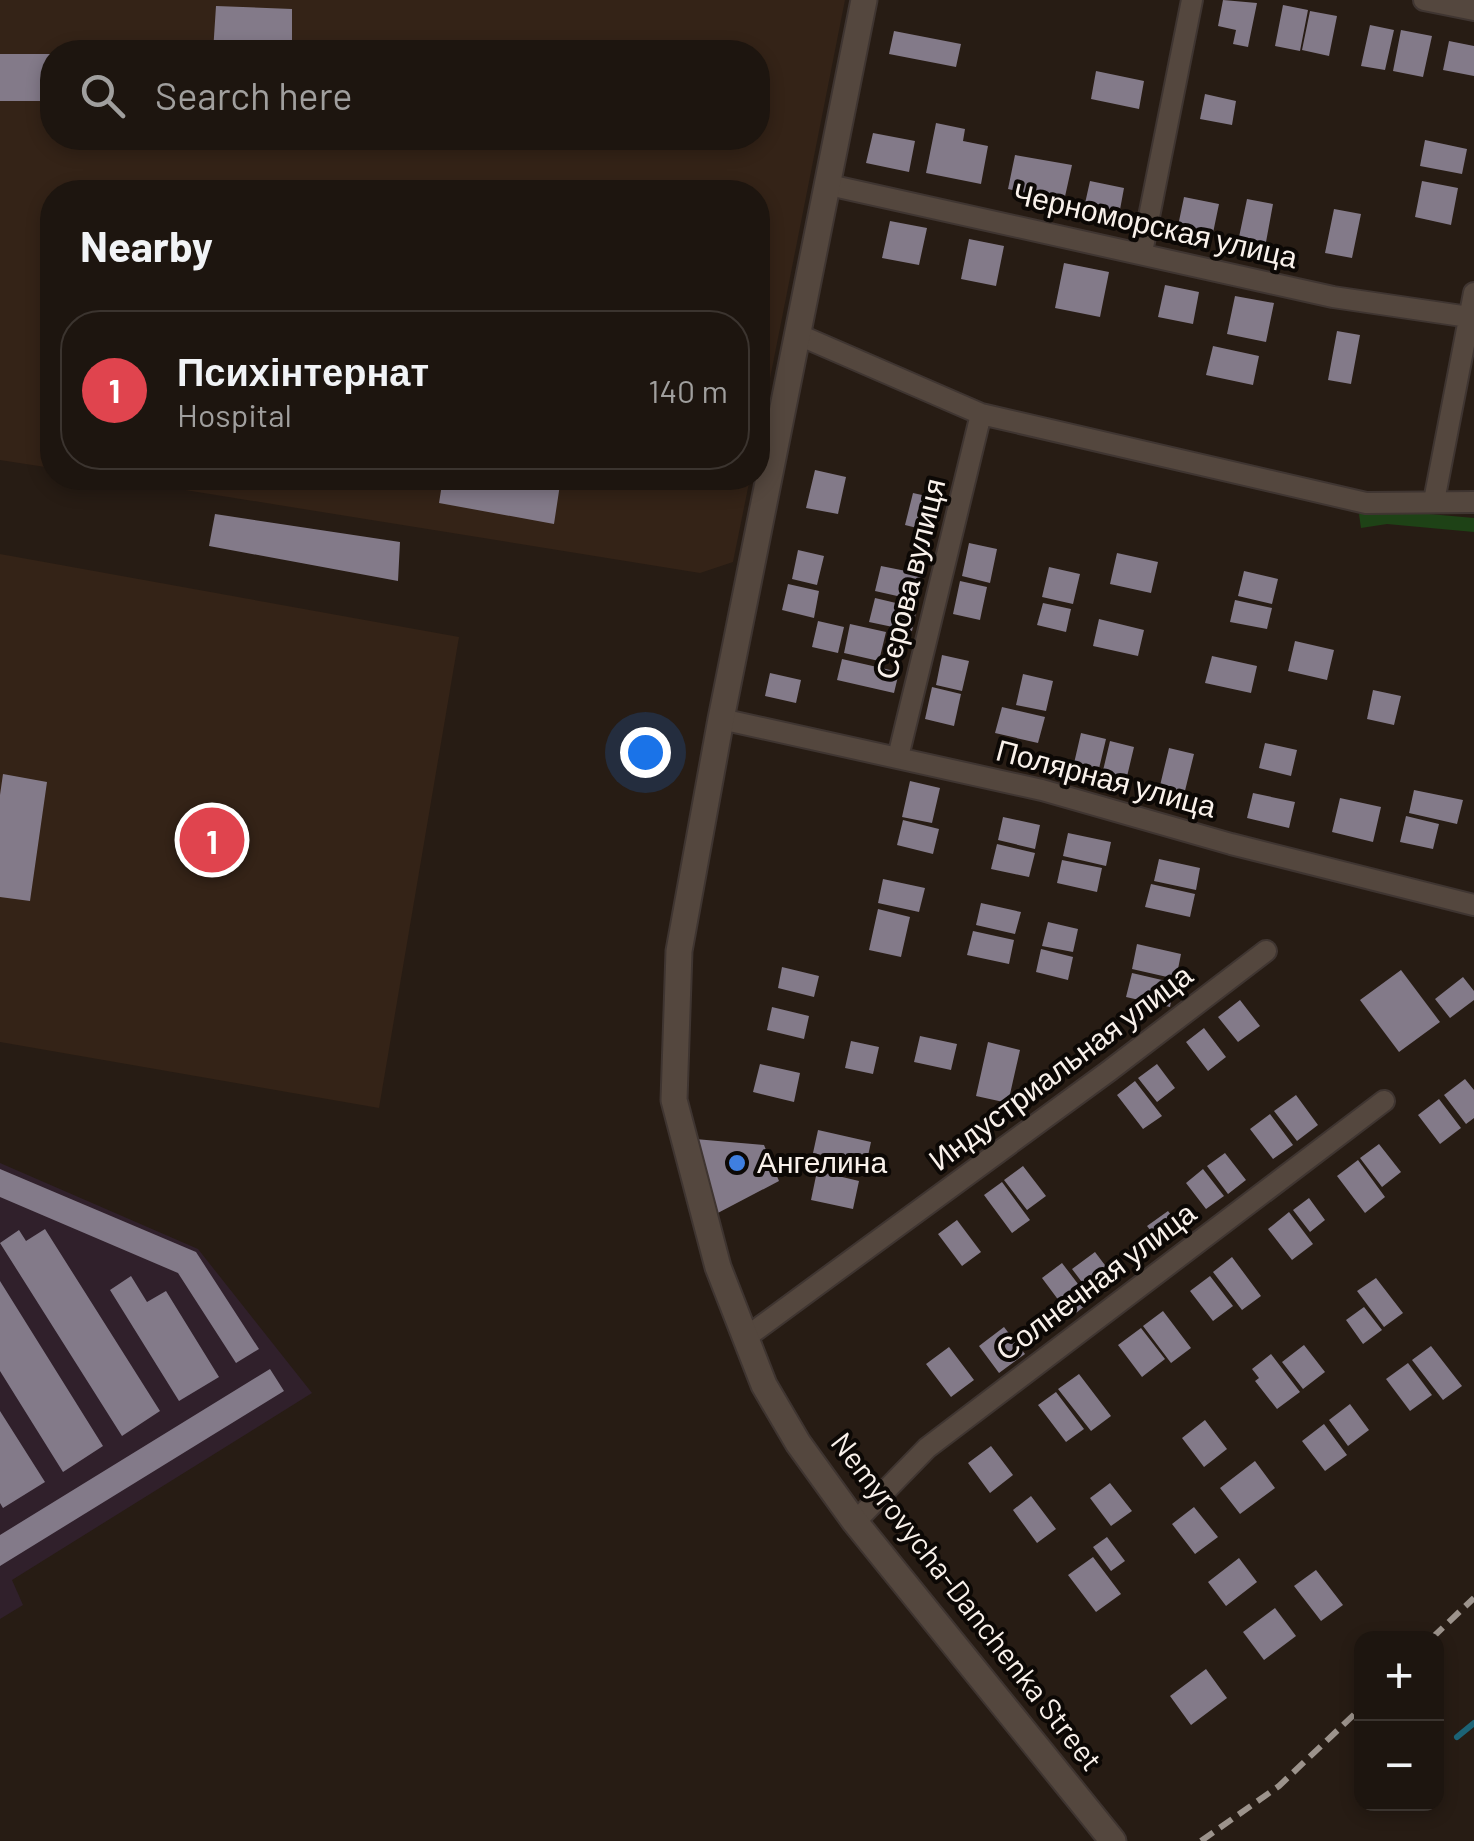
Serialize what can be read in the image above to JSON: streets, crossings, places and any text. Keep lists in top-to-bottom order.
{
  "streets": {
    "street": [
      "Черноморская улица",
      "Сєрова вулиця",
      "Полярная улица",
      "Индустриальная улица",
      "Солнечная улица",
      "Nemyrovycha-Danchenka Street"
    ]
  },
  "crossings": [
    ["Черноморская улица", "Nemyrovycha-Danchenka Street"],
    ["Сєрова вулиця", "Полярная улица"],
    ["Полярная улица", "Nemyrovycha-Danchenka Street"],
    ["Индустриальная улица", "Nemyrovycha-Danchenka Street"],
    ["Солнечная улица", "Nemyrovycha-Danchenka Street"]
  ],
  "places": ["Ангелина"],
  "page": {
    "search": "Search here",
    "heading": "Nearby",
    "list": [
      {
        "mark": "1",
        "name": "Психінтернат",
        "note": "Hospital",
        "value": "140 m"
      }
    ],
    "pins": "1",
    "map_buttons": ["+", "−"]
  }
}
